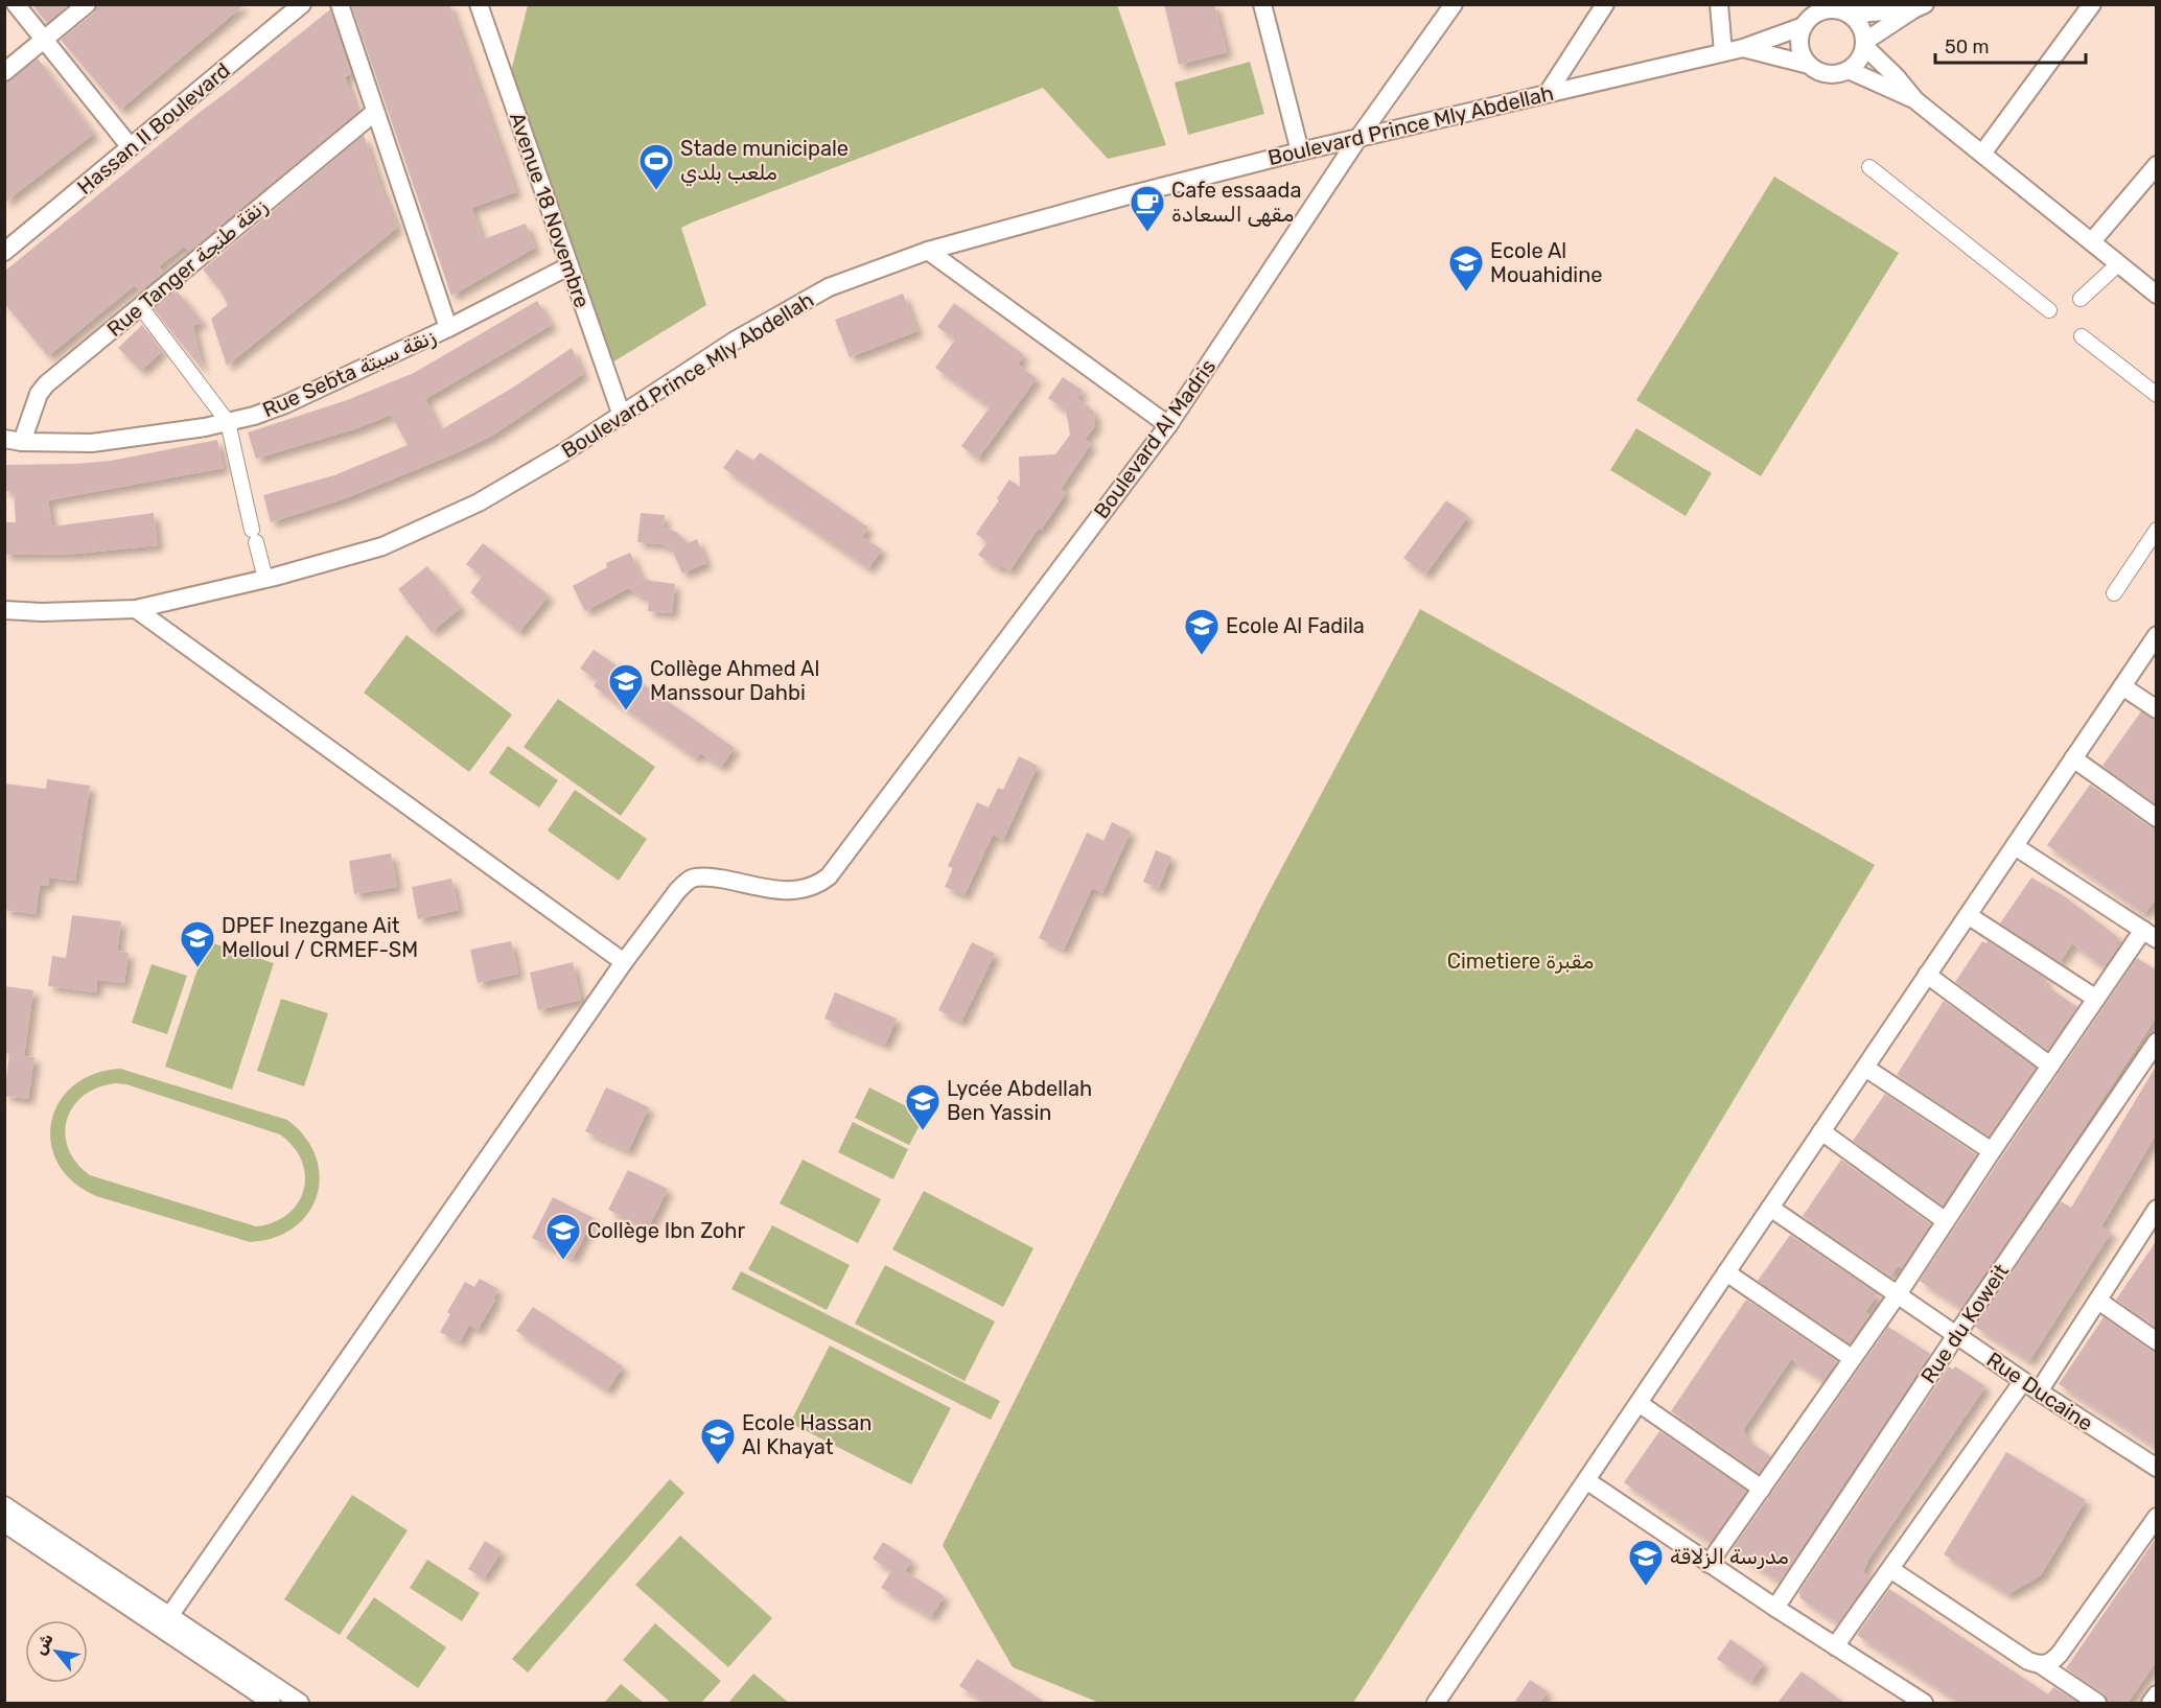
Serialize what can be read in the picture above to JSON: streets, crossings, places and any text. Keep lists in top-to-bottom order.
{
  "streets": {
    "street": [
      "Boulevard Prince Mly Abdellah",
      "Hassan II Boulevard",
      "Avenue 18 Novembre",
      "Rue Tanger زنقة طنجة",
      "Rue Sebta زنقة سبتة",
      "Boulevard Al Madris",
      "Rue du Koweit",
      "Rue Ducaine"
    ]
  },
  "crossings": [
    ["Boulevard Prince Mly Abdellah", "Avenue 18 Novembre"],
    ["Boulevard Prince Mly Abdellah", "Boulevard Al Madris"],
    ["Avenue 18 Novembre", "Rue Sebta زنقة سبتة"],
    ["Rue Tanger زنقة طنجة", "Rue Sebta زنقة سبتة"],
    ["Rue du Koweit", "Rue Ducaine"]
  ],
  "parks": ["Cimetiere مقبرة"],
  "places": {
    "sports": ["Stade municipale ملعب بلدي"],
    "cafe": ["Cafe essaada مقهى السعادة"],
    "school or university": [
      "Ecole Al Mouahidine",
      "Ecole Al Fadila",
      "Collège Ahmed Al Manssour Dahbi",
      "DPEF Inezgane Ait Melloul / CRMEF-SM",
      "Lycée Abdellah Ben Yassin",
      "Collège Ibn Zohr",
      "Ecole Hassan Al Khayat",
      "مدرسة الزلاقة"
    ]
  },
  "scale_bar": "50 m",
  "north": "top left"
}
